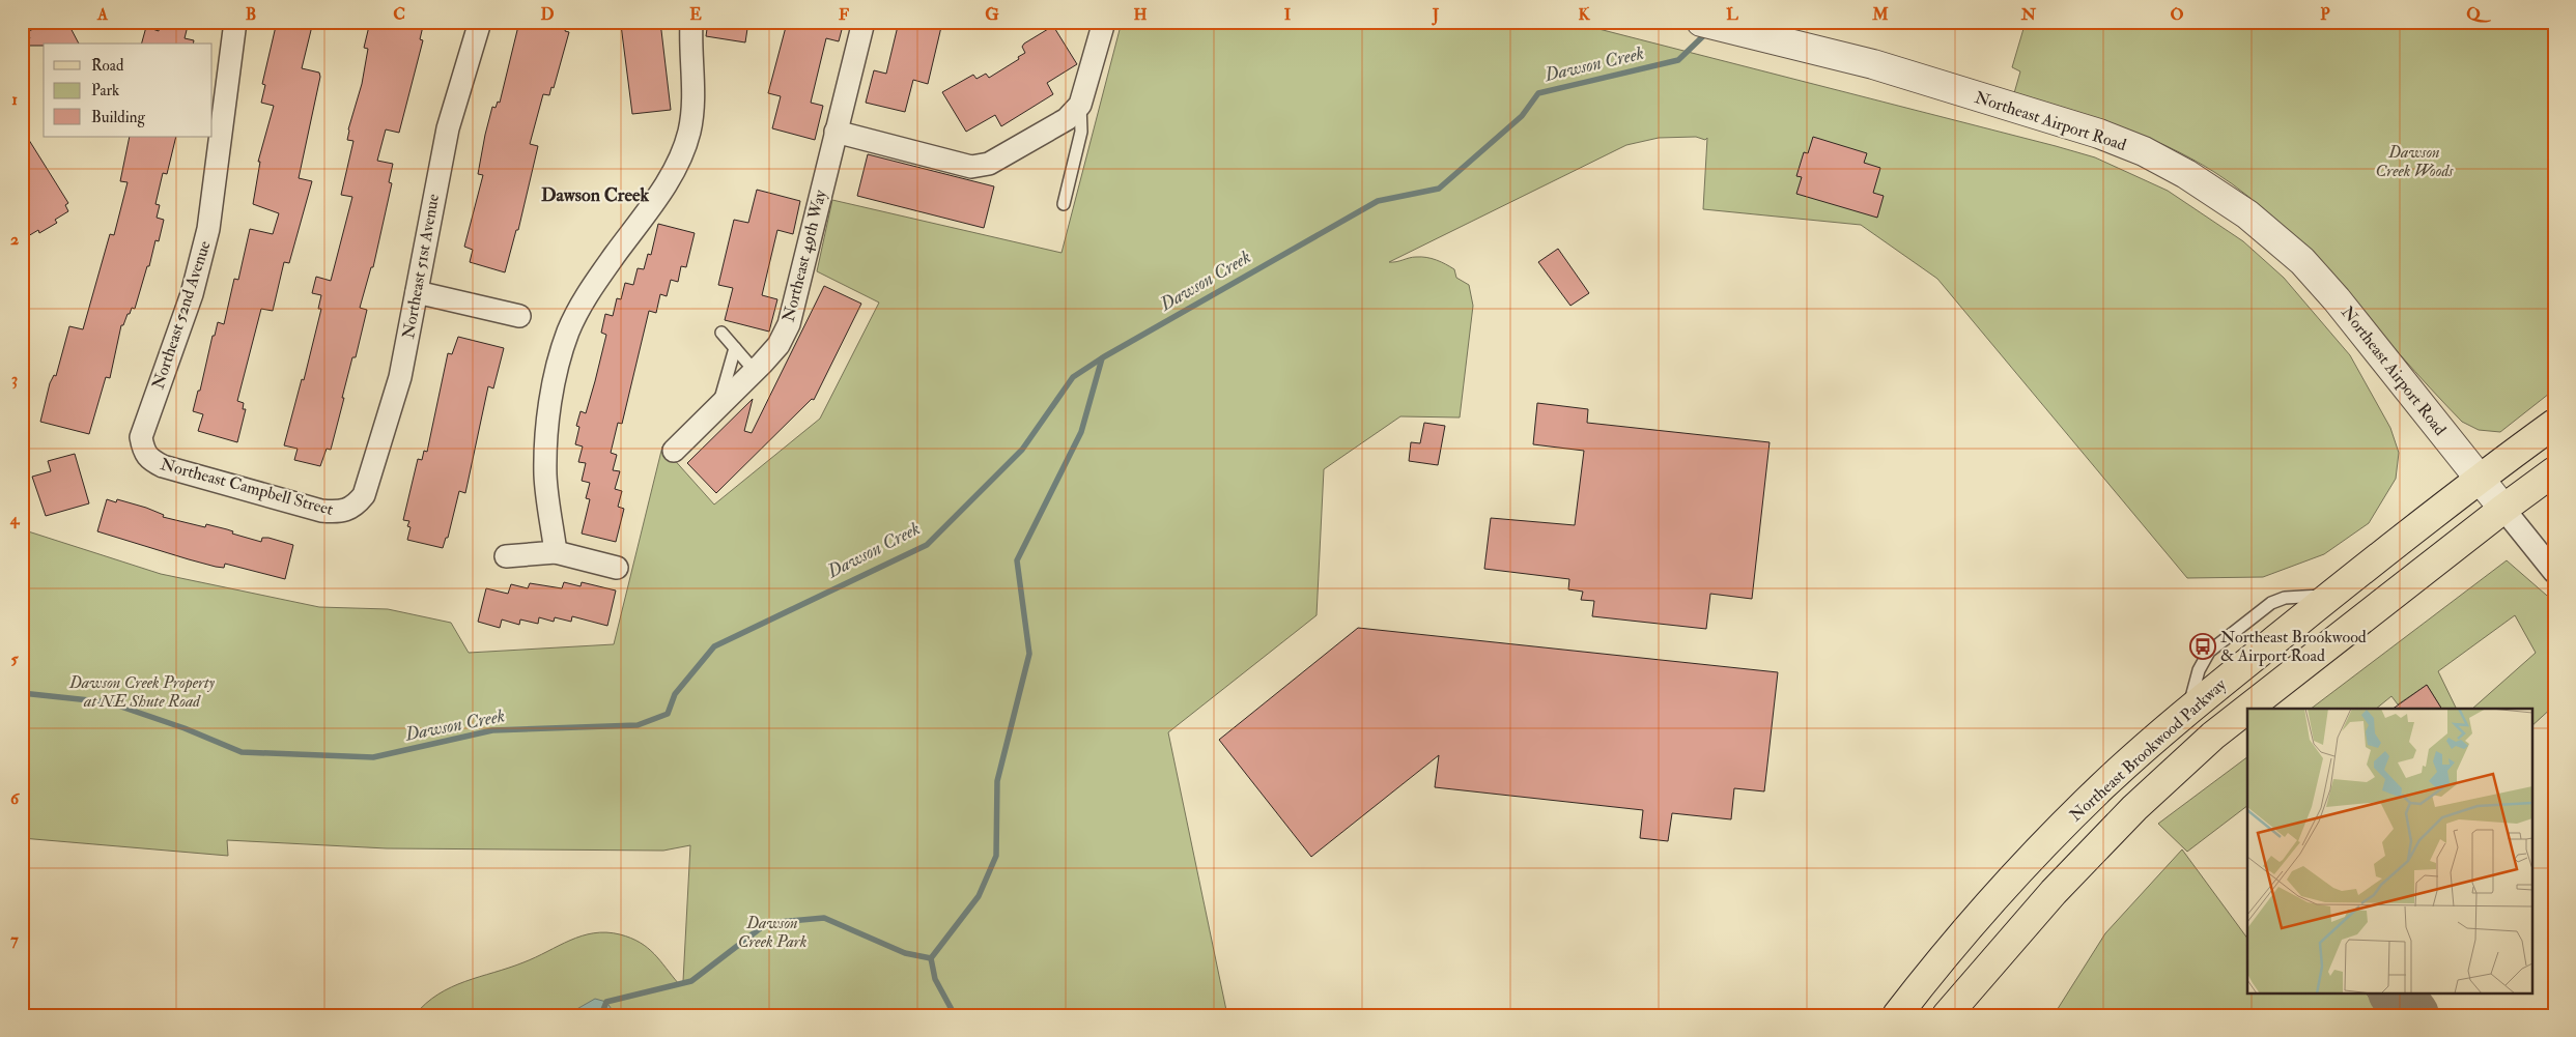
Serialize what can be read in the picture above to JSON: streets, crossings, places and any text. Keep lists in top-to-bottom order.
{
  "streets": {
    "main road": ["Northeast Brookwood Parkway"],
    "street": [
      "Northeast Airport Road",
      "Northeast 49th Way",
      "Northeast 51st Avenue",
      "Northeast 52nd Avenue",
      "Northeast Campbell Street"
    ]
  },
  "crossings": [
    ["Northeast Airport Road", "Northeast Brookwood Parkway"],
    ["Northeast 51st Avenue", "Northeast Campbell Street"],
    ["Northeast 52nd Avenue", "Northeast Campbell Street"]
  ],
  "districts": ["Dawson Creek"],
  "water": ["Dawson Creek"],
  "parks": ["Dawson Creek Woods", "Dawson Creek Property at NE Shute Road", "Dawson Creek Park"],
  "places": {
    "bus stop": ["Northeast Brookwood & Airport Road"]
  },
  "legend": ["Road", "Park", "Building"],
  "grid": {
    "columns": [
      "A",
      "B",
      "C",
      "D",
      "E",
      "F",
      "G",
      "H",
      "I",
      "J",
      "K",
      "L",
      "M",
      "N",
      "O",
      "P",
      "Q"
    ],
    "rows": [
      "1",
      "2",
      "3",
      "4",
      "5",
      "6",
      "7"
    ]
  }
}
